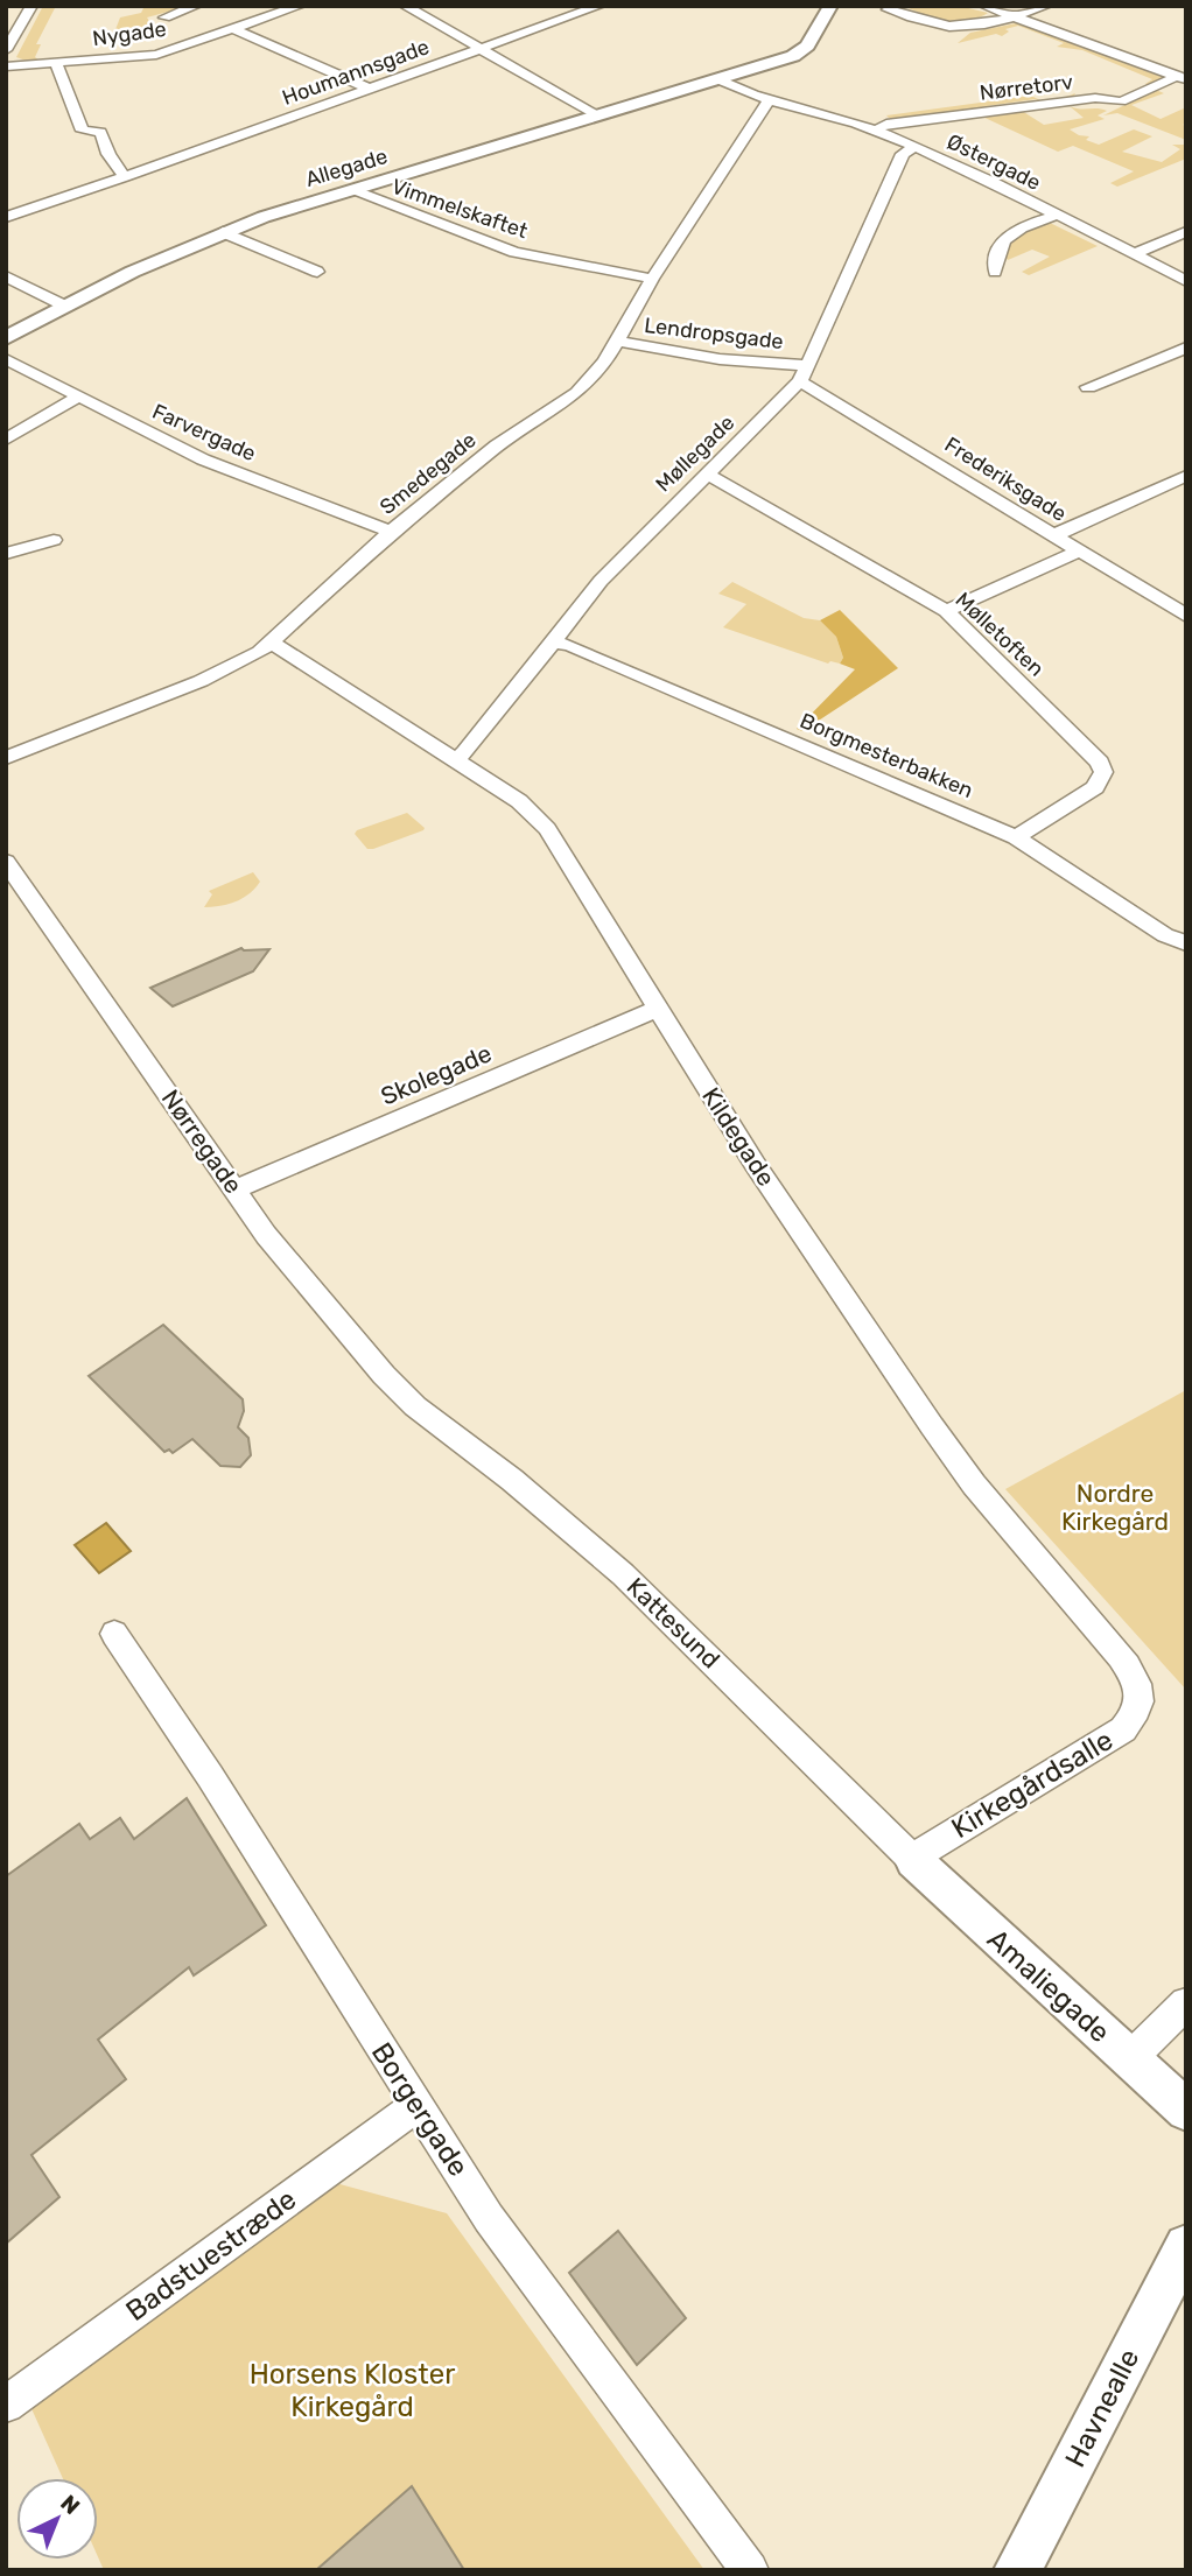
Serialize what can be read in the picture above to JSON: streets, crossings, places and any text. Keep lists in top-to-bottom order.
{
  "streets": {
    "street": [
      "Nygade",
      "Houmannsgade",
      "Nørretorv",
      "Østergade",
      "Allegade",
      "Vimmelskaftet",
      "Lendropsgade",
      "Farvergade",
      "Møllegade",
      "Smedegade",
      "Frederiksgade",
      "Mølletoften",
      "Borgmesterbakken",
      "Skolegade",
      "Kildegade",
      "Nørregade",
      "Kattesund",
      "Kirkegårdsalle",
      "Amaliegade",
      "Borgergade",
      "Badstuestræde",
      "Havnealle"
    ]
  },
  "crossings": [
    ["Nørretorv", "Østergade"],
    ["Nørretorv", "Allegade"],
    ["Nørretorv", "Møllegade"],
    ["Nørretorv", "Smedegade"],
    ["Østergade", "Møllegade"],
    ["Allegade", "Vimmelskaftet"],
    ["Vimmelskaftet", "Smedegade"],
    ["Lendropsgade", "Møllegade"],
    ["Lendropsgade", "Smedegade"],
    ["Lendropsgade", "Frederiksgade"],
    ["Farvergade", "Smedegade"],
    ["Møllegade", "Frederiksgade"],
    ["Møllegade", "Mølletoften"],
    ["Møllegade", "Borgmesterbakken"],
    ["Møllegade", "Kildegade"],
    ["Smedegade", "Kildegade"],
    ["Mølletoften", "Borgmesterbakken"],
    ["Skolegade", "Kildegade"],
    ["Skolegade", "Nørregade"],
    ["Kildegade", "Kirkegårdsalle"],
    ["Nørregade", "Kattesund"],
    ["Kattesund", "Kirkegårdsalle"],
    ["Kattesund", "Amaliegade"],
    ["Kirkegårdsalle", "Amaliegade"],
    ["Borgergade", "Badstuestræde"]
  ],
  "parks": ["Nordre Kirkegård", "Horsens Kloster Kirkegård"],
  "north": "top right"
}
